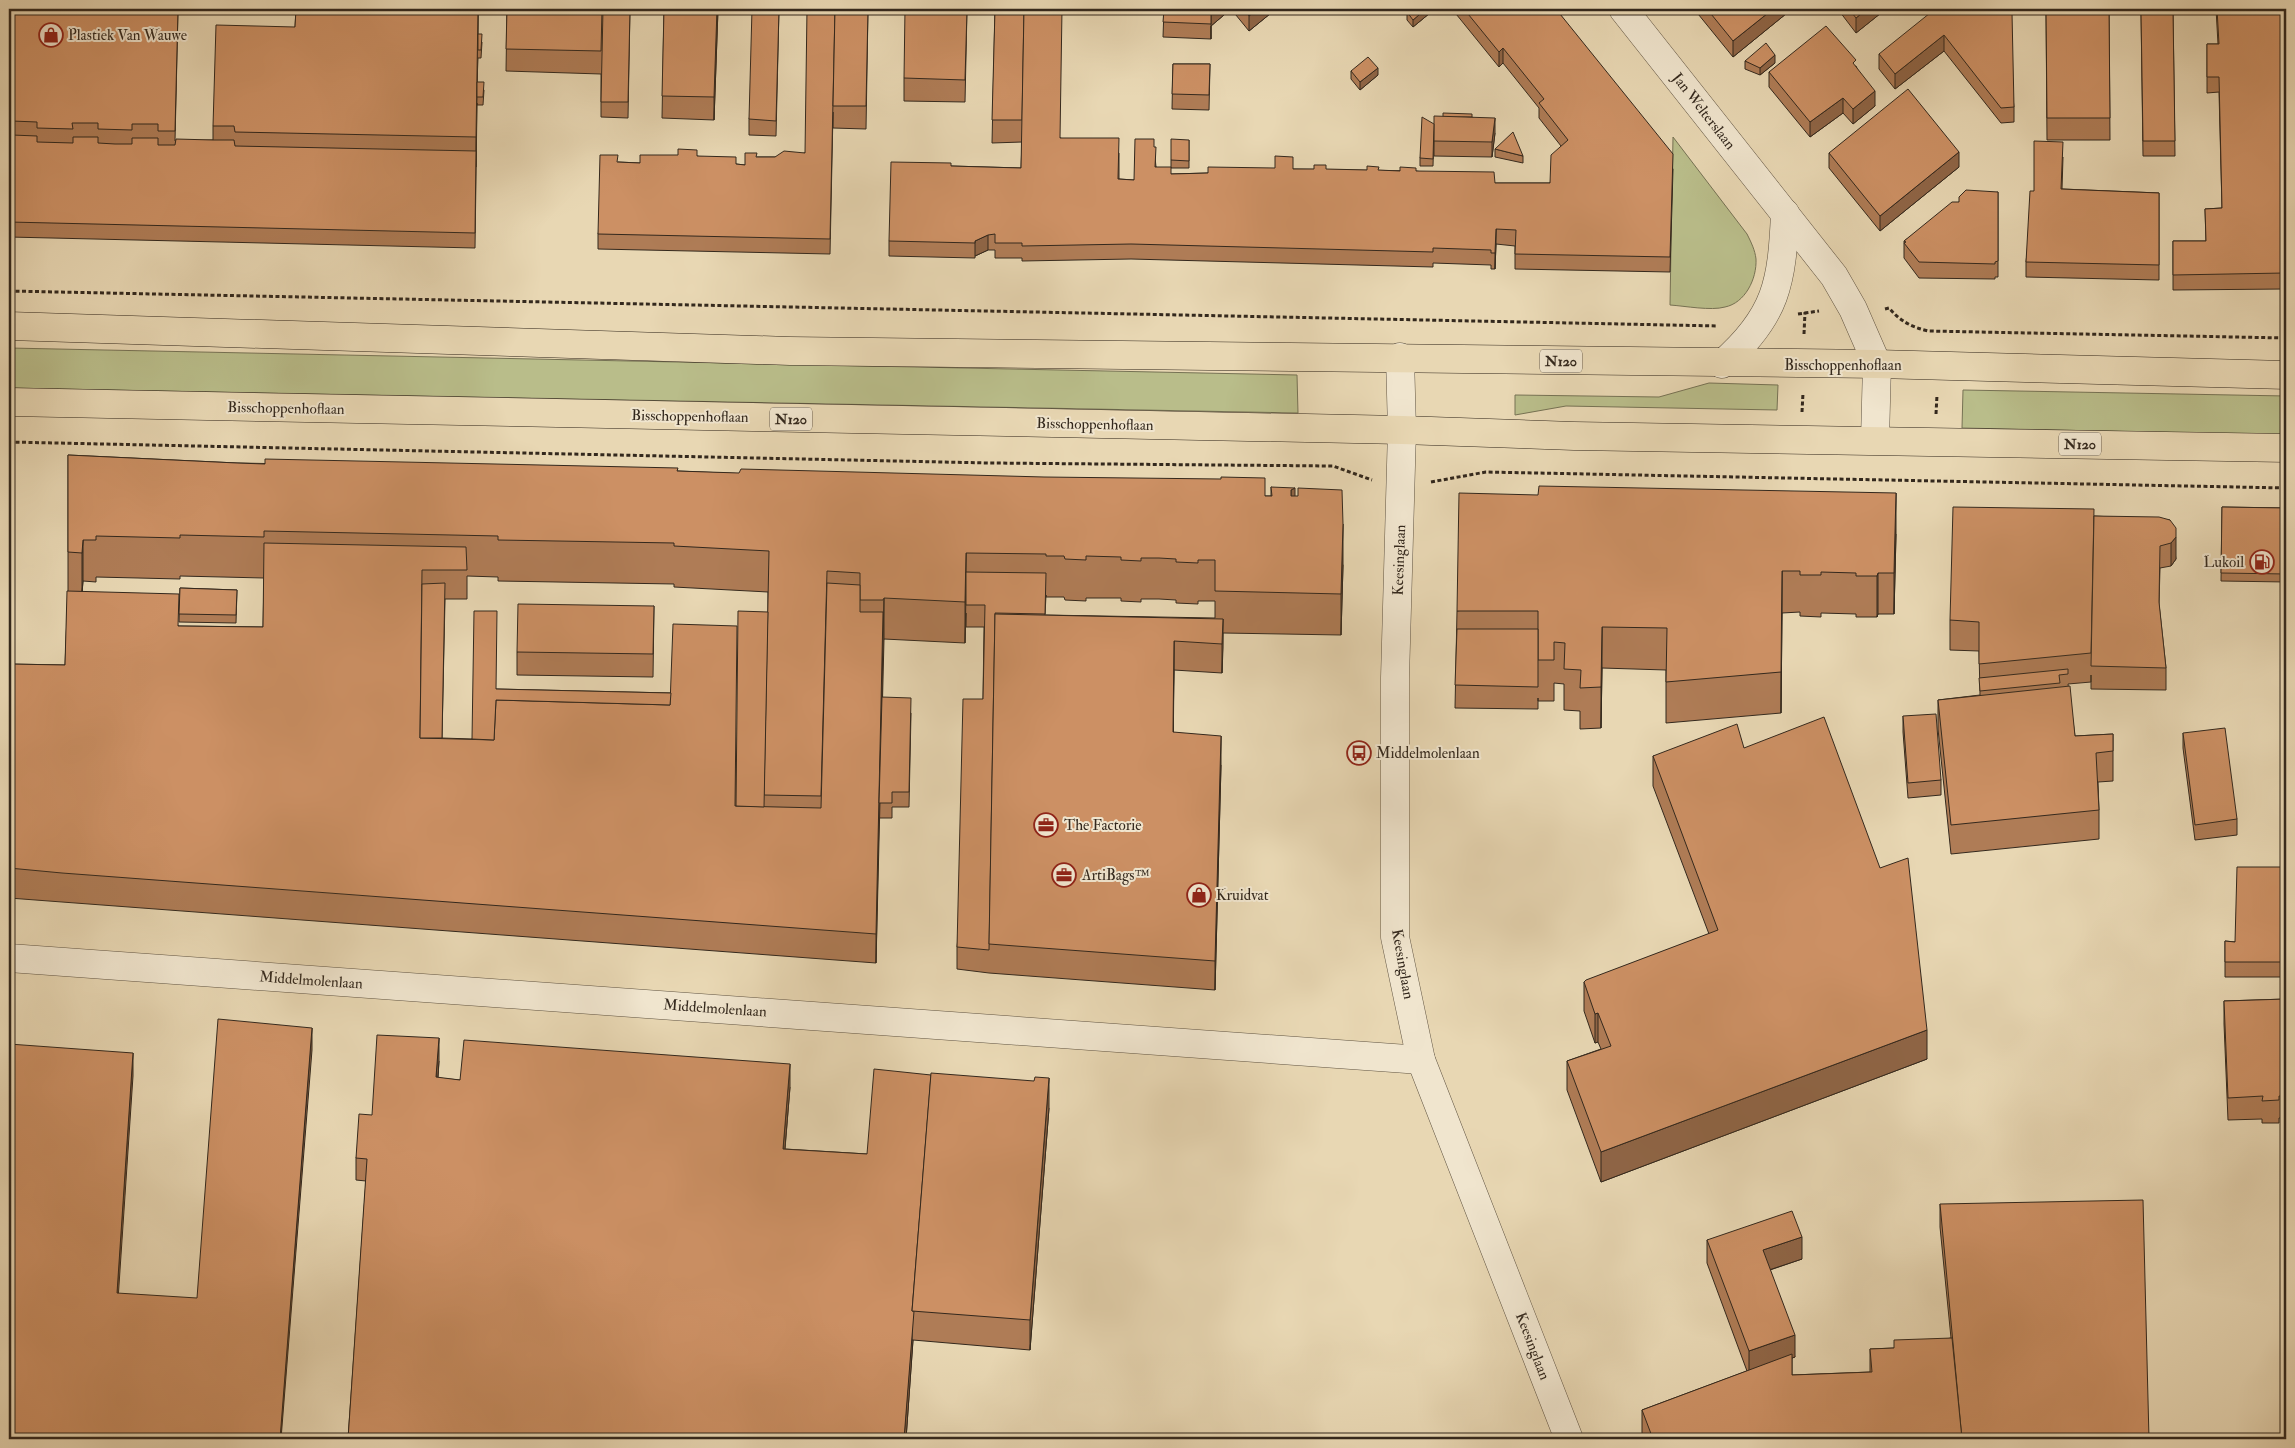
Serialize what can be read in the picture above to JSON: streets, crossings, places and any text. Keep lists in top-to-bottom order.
{
  "streets": {
    "main road": ["N120", "Bisschoppenhoflaan"],
    "street": ["Jan Welterslaan", "Keesinglaan", "Middelmolenlaan"]
  },
  "crossings": [
    ["Jan Welterslaan", "Bisschoppenhoflaan"],
    ["Bisschoppenhoflaan", "Keesinglaan"],
    ["Keesinglaan", "Middelmolenlaan"]
  ],
  "places": {
    "shop": ["Plastiek Van Wauwe", "Kruidvat"],
    "fuel station": ["Lukoil"],
    "bus stop": ["Middelmolenlaan"],
    "office": ["The Factorie", "ArtiBags™"]
  }
}
